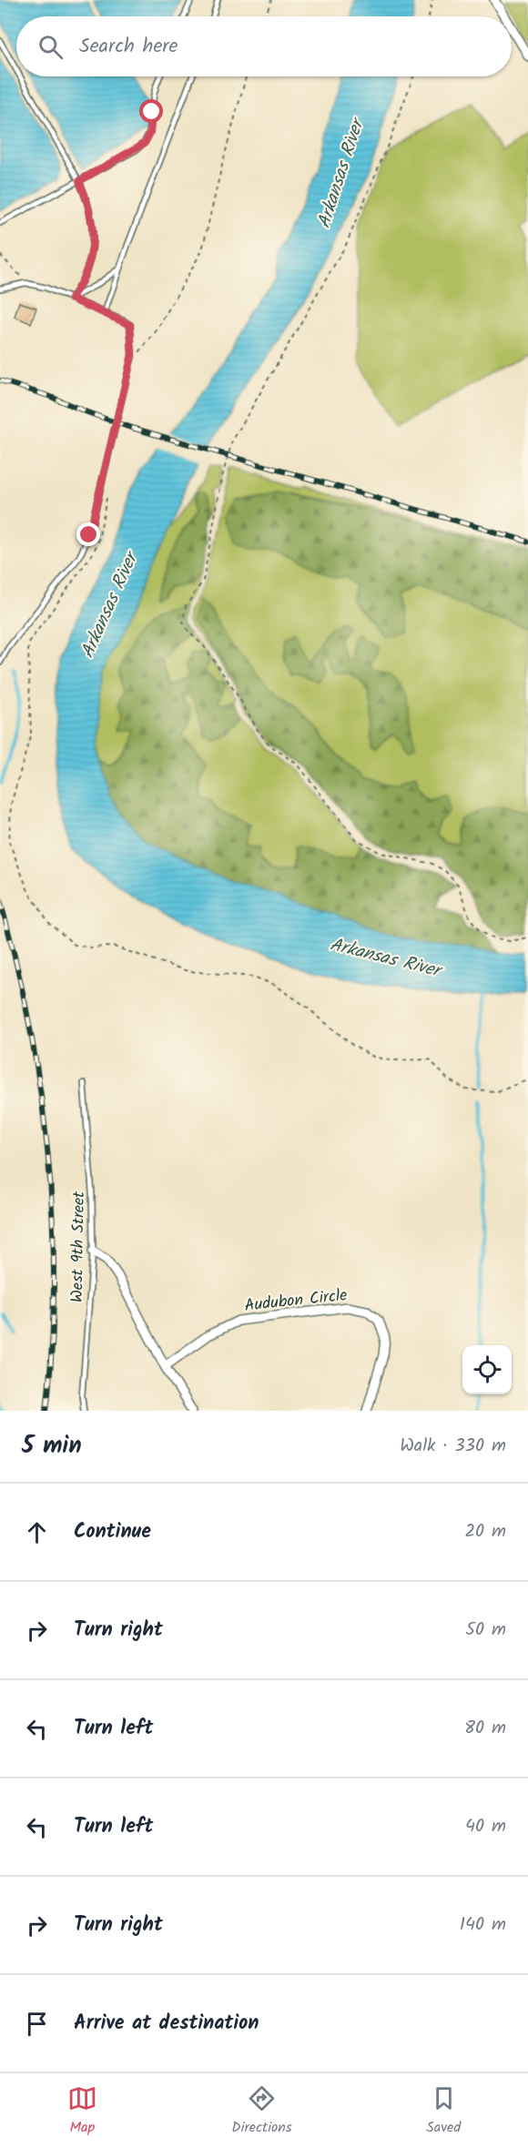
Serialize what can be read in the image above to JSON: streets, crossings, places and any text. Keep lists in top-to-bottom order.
{
  "streets": {
    "street": ["Audubon Circle"],
    "lane": ["West 9th Street"]
  },
  "water": ["Arkansas River"],
  "page": {
    "search": "Search here",
    "heading": ["5 min", "Walk · 330 m"],
    "list": [
      ["Continue", "20 m"],
      ["Turn right", "50 m"],
      ["Turn left", "80 m"],
      ["Turn left", "40 m"],
      ["Turn right", "140 m"],
      "Arrive at destination"
    ],
    "nav": ["Map", "Directions", "Saved"]
  }
}
